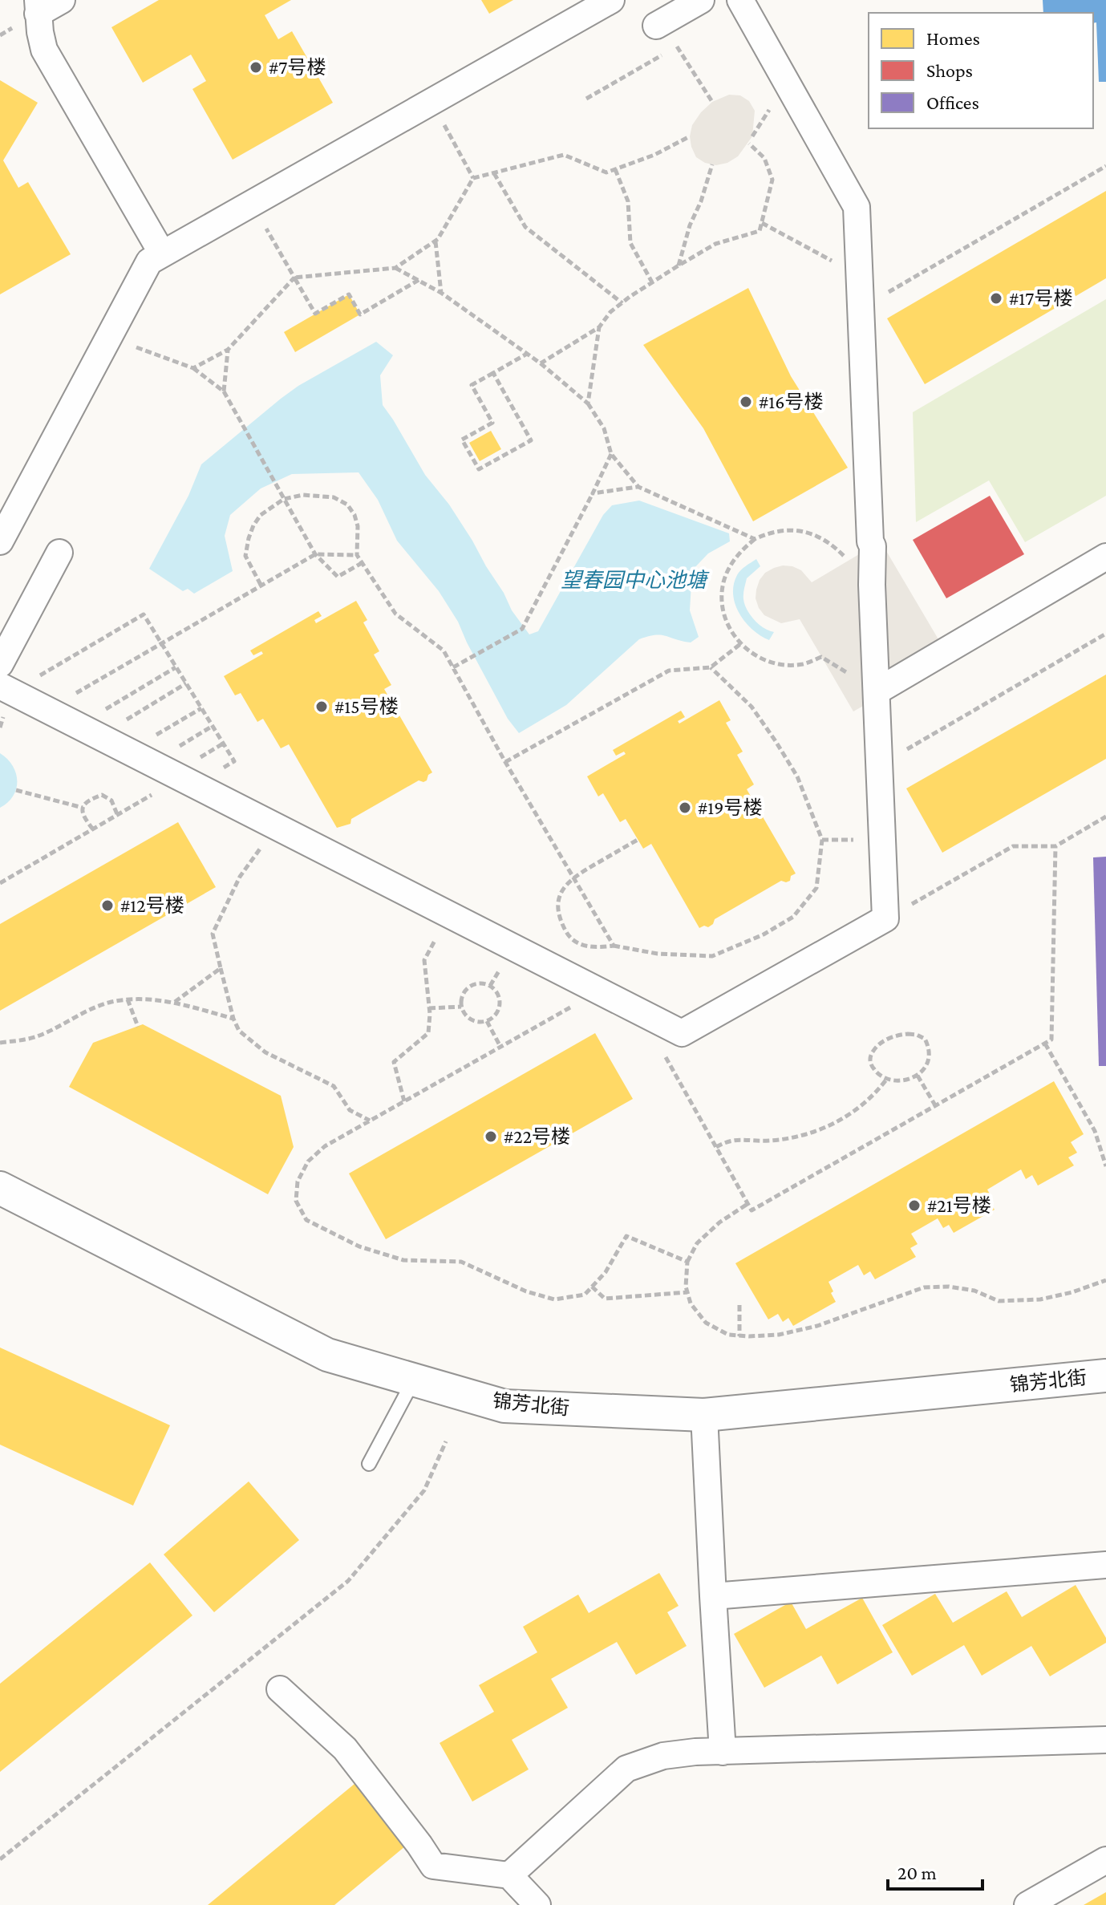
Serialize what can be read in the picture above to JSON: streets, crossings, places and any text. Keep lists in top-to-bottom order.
{
  "streets": {
    "street": ["锦芳北街"]
  },
  "water": ["望春园中心池塘"],
  "places": [
    "#7号楼",
    "#17号楼",
    "#16号楼",
    "#15号楼",
    "#19号楼",
    "#12号楼",
    "#22号楼",
    "#21号楼"
  ],
  "legend": ["Homes", "Shops", "Offices"],
  "scale_bar": "20 m"
}
